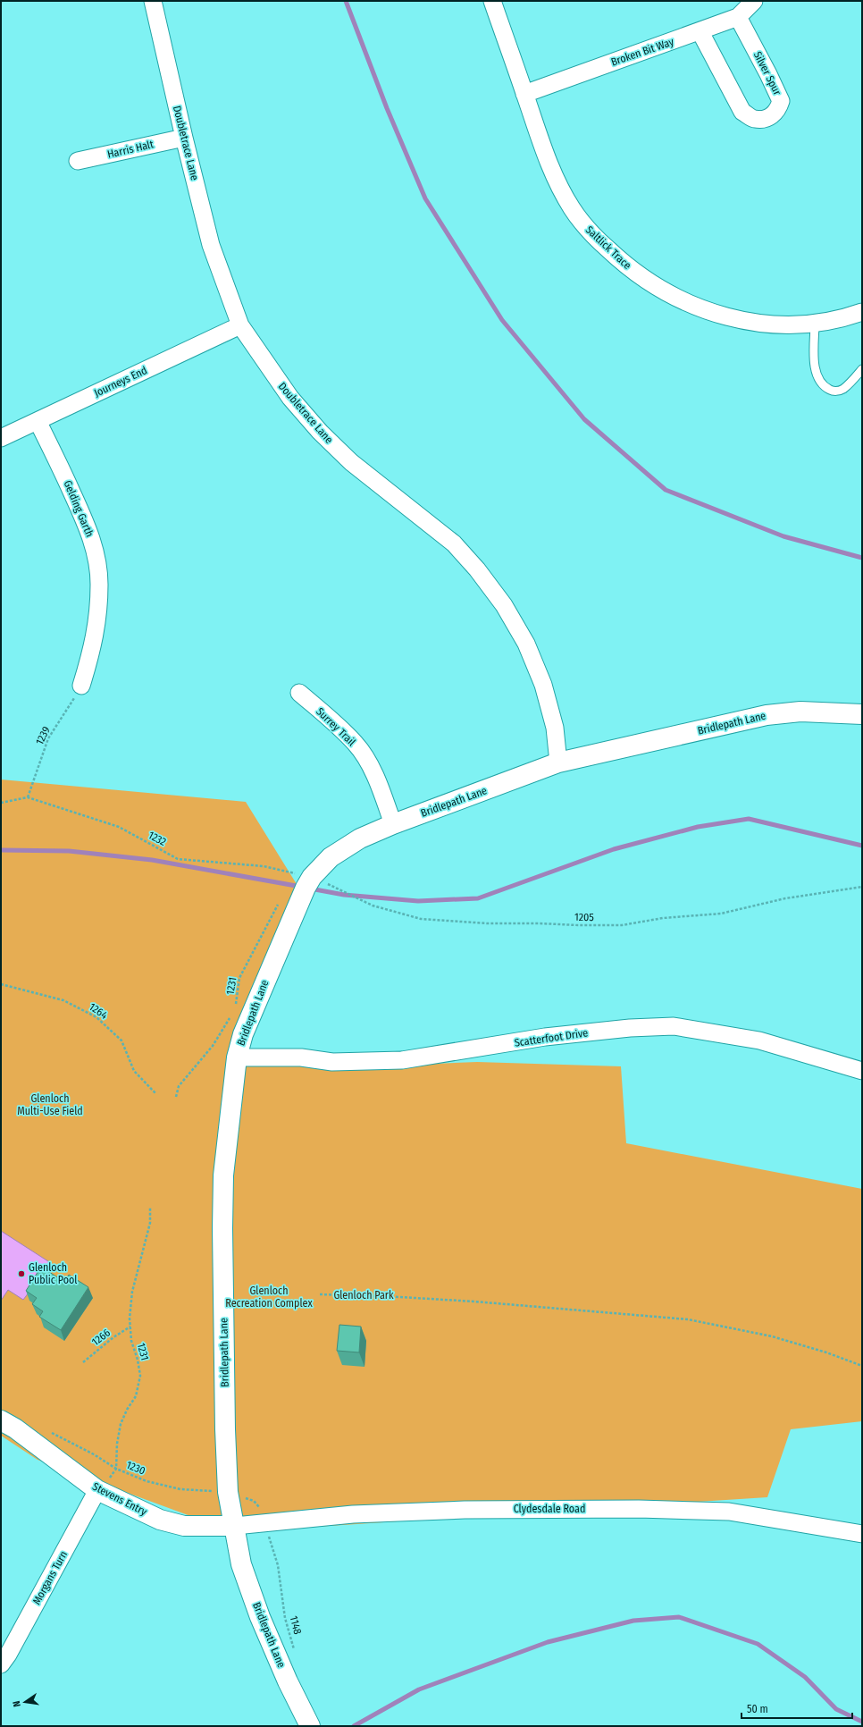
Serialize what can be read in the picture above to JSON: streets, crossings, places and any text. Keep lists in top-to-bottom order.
{
  "streets": {
    "street": [
      "Broken Bit Way",
      "Silver Spur",
      "Doubletrace Lane",
      "Harris Halt",
      "Saltlick Trace",
      "Journeys End",
      "Gelding Garth",
      "Bridlepath Lane",
      "Surrey Trail",
      "Scatterfoot Drive",
      "Stevens Entry",
      "Clydesdale Road",
      "Morgans Turn"
    ],
    "path": [
      "1239",
      "1232",
      "1205",
      "1231",
      "1264",
      "1266",
      "1230",
      "1148"
    ]
  },
  "crossings": [
    ["Broken Bit Way", "Silver Spur"],
    ["Broken Bit Way", "Saltlick Trace"],
    ["Doubletrace Lane", "Harris Halt"],
    ["Doubletrace Lane", "Journeys End"],
    ["Doubletrace Lane", "Bridlepath Lane"],
    ["Journeys End", "Gelding Garth"],
    ["Gelding Garth", "1239"],
    ["Bridlepath Lane", "Surrey Trail"],
    ["Bridlepath Lane", "1232"],
    ["Bridlepath Lane", "1205"],
    ["Bridlepath Lane", "Scatterfoot Drive"],
    ["Bridlepath Lane", "1230"],
    ["Bridlepath Lane", "Stevens Entry"],
    ["Bridlepath Lane", "Clydesdale Road"],
    ["1239", "1232"],
    ["1232", "1205"],
    ["1231", "1266"],
    ["1231", "1230"],
    ["1230", "Clydesdale Road"],
    ["1230", "1148"],
    ["Stevens Entry", "Clydesdale Road"],
    ["Stevens Entry", "Morgans Turn"],
    ["Clydesdale Road", "1148"]
  ],
  "parks": ["Glenloch Multi-Use Field", "Glenloch Recreation Complex", "Glenloch Park"],
  "places": ["Glenloch Public Pool"],
  "scale_bar": "50 m",
  "north": "left"
}
